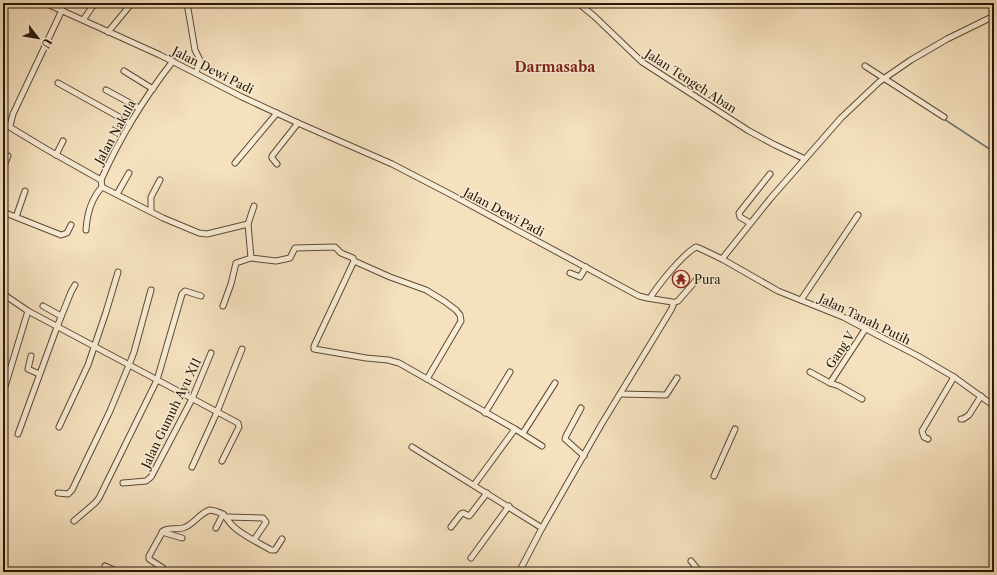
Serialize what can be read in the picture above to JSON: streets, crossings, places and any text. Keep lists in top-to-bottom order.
{
  "streets": {
    "street": [
      "Jalan Dewi Padi",
      "Jalan Tengeh Aban",
      "Jalan Nakula",
      "Jalan Tanah Putih",
      "Gang V",
      "Jalan Gumuh Ayu XII"
    ]
  },
  "crossings": [
    ["Jalan Dewi Padi", "Jalan Nakula"],
    ["Jalan Dewi Padi", "Jalan Tanah Putih"],
    ["Jalan Tanah Putih", "Gang V"]
  ],
  "districts": ["Darmasaba"],
  "places": {
    "temple": ["Pura"]
  },
  "north": "bottom right"
}
